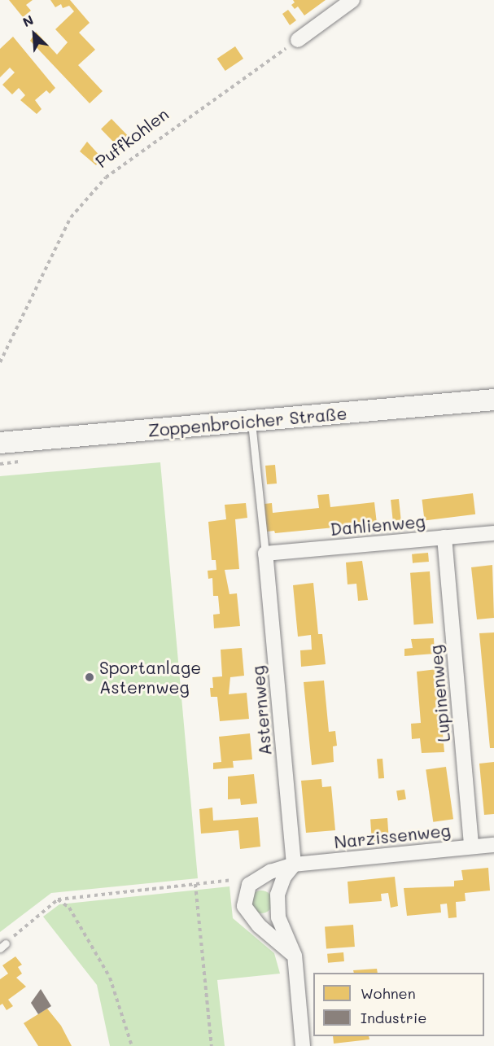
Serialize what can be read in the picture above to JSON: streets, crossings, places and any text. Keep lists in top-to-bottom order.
{
  "streets": {
    "main road": ["Zoppenbroicher Straße"],
    "street": [
      "Dahlienweg",
      "Lupinenweg",
      "Asternweg",
      "Narzissenweg"
    ],
    "path": ["Puffkohlen"]
  },
  "crossings": [
    ["Dahlienweg", "Lupinenweg"],
    ["Dahlienweg", "Asternweg"],
    ["Lupinenweg", "Narzissenweg"],
    ["Asternweg", "Narzissenweg"]
  ],
  "places": ["Sportanlage Asternweg"],
  "legend": ["Wohnen", "Industrie"],
  "north": "top left"
}
